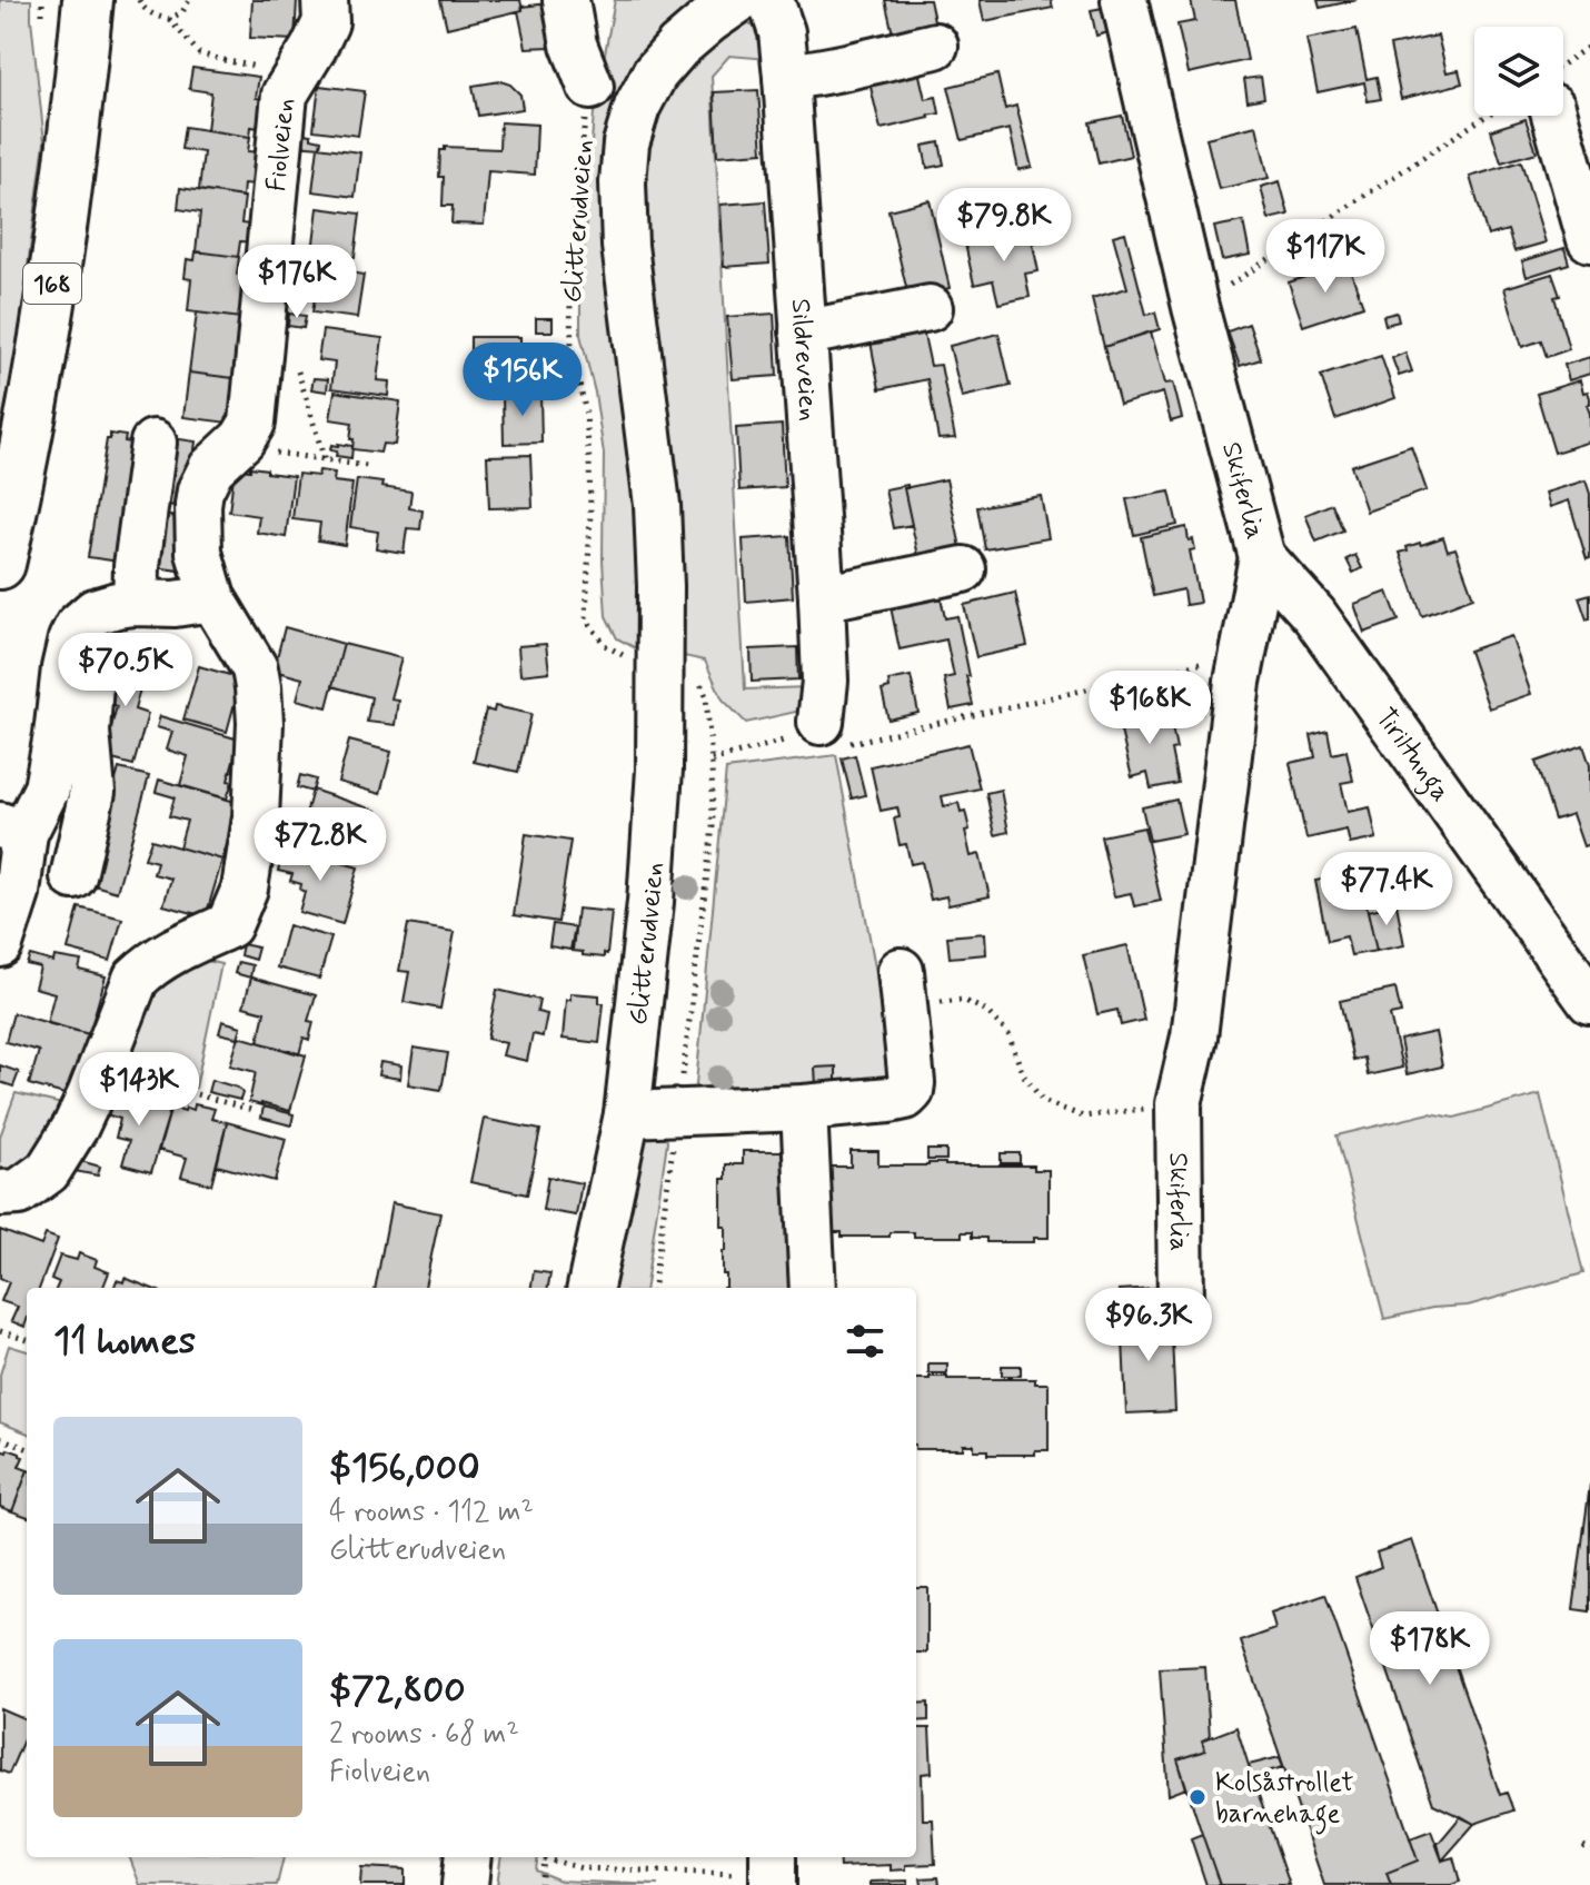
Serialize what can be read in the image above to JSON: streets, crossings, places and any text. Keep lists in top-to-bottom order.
{
  "streets": {
    "main road": ["168"],
    "street": [
      "Fiolveien",
      "Glitterudveien",
      "Sildreveien",
      "Skiferlia",
      "Tiriltunga"
    ]
  },
  "crossings": [
    ["Skiferlia", "Tiriltunga"]
  ],
  "places": ["Kolsåstrollet barnehage"],
  "page": {
    "price": [
      "$79.8K",
      "$117K",
      "$176K",
      "$156K",
      "$70.5K",
      "$168K",
      "$72.8K",
      "$77.4K",
      "$143K",
      "$96.3K",
      "$178K"
    ],
    "heading": "11 homes",
    "list": [
      {
        "name": "$156,000",
        "note": "4 rooms · 112 m² · Glitterudveien"
      },
      {
        "name": "$72,800",
        "note": "2 rooms · 68 m² · Fiolveien"
      }
    ]
  }
}
